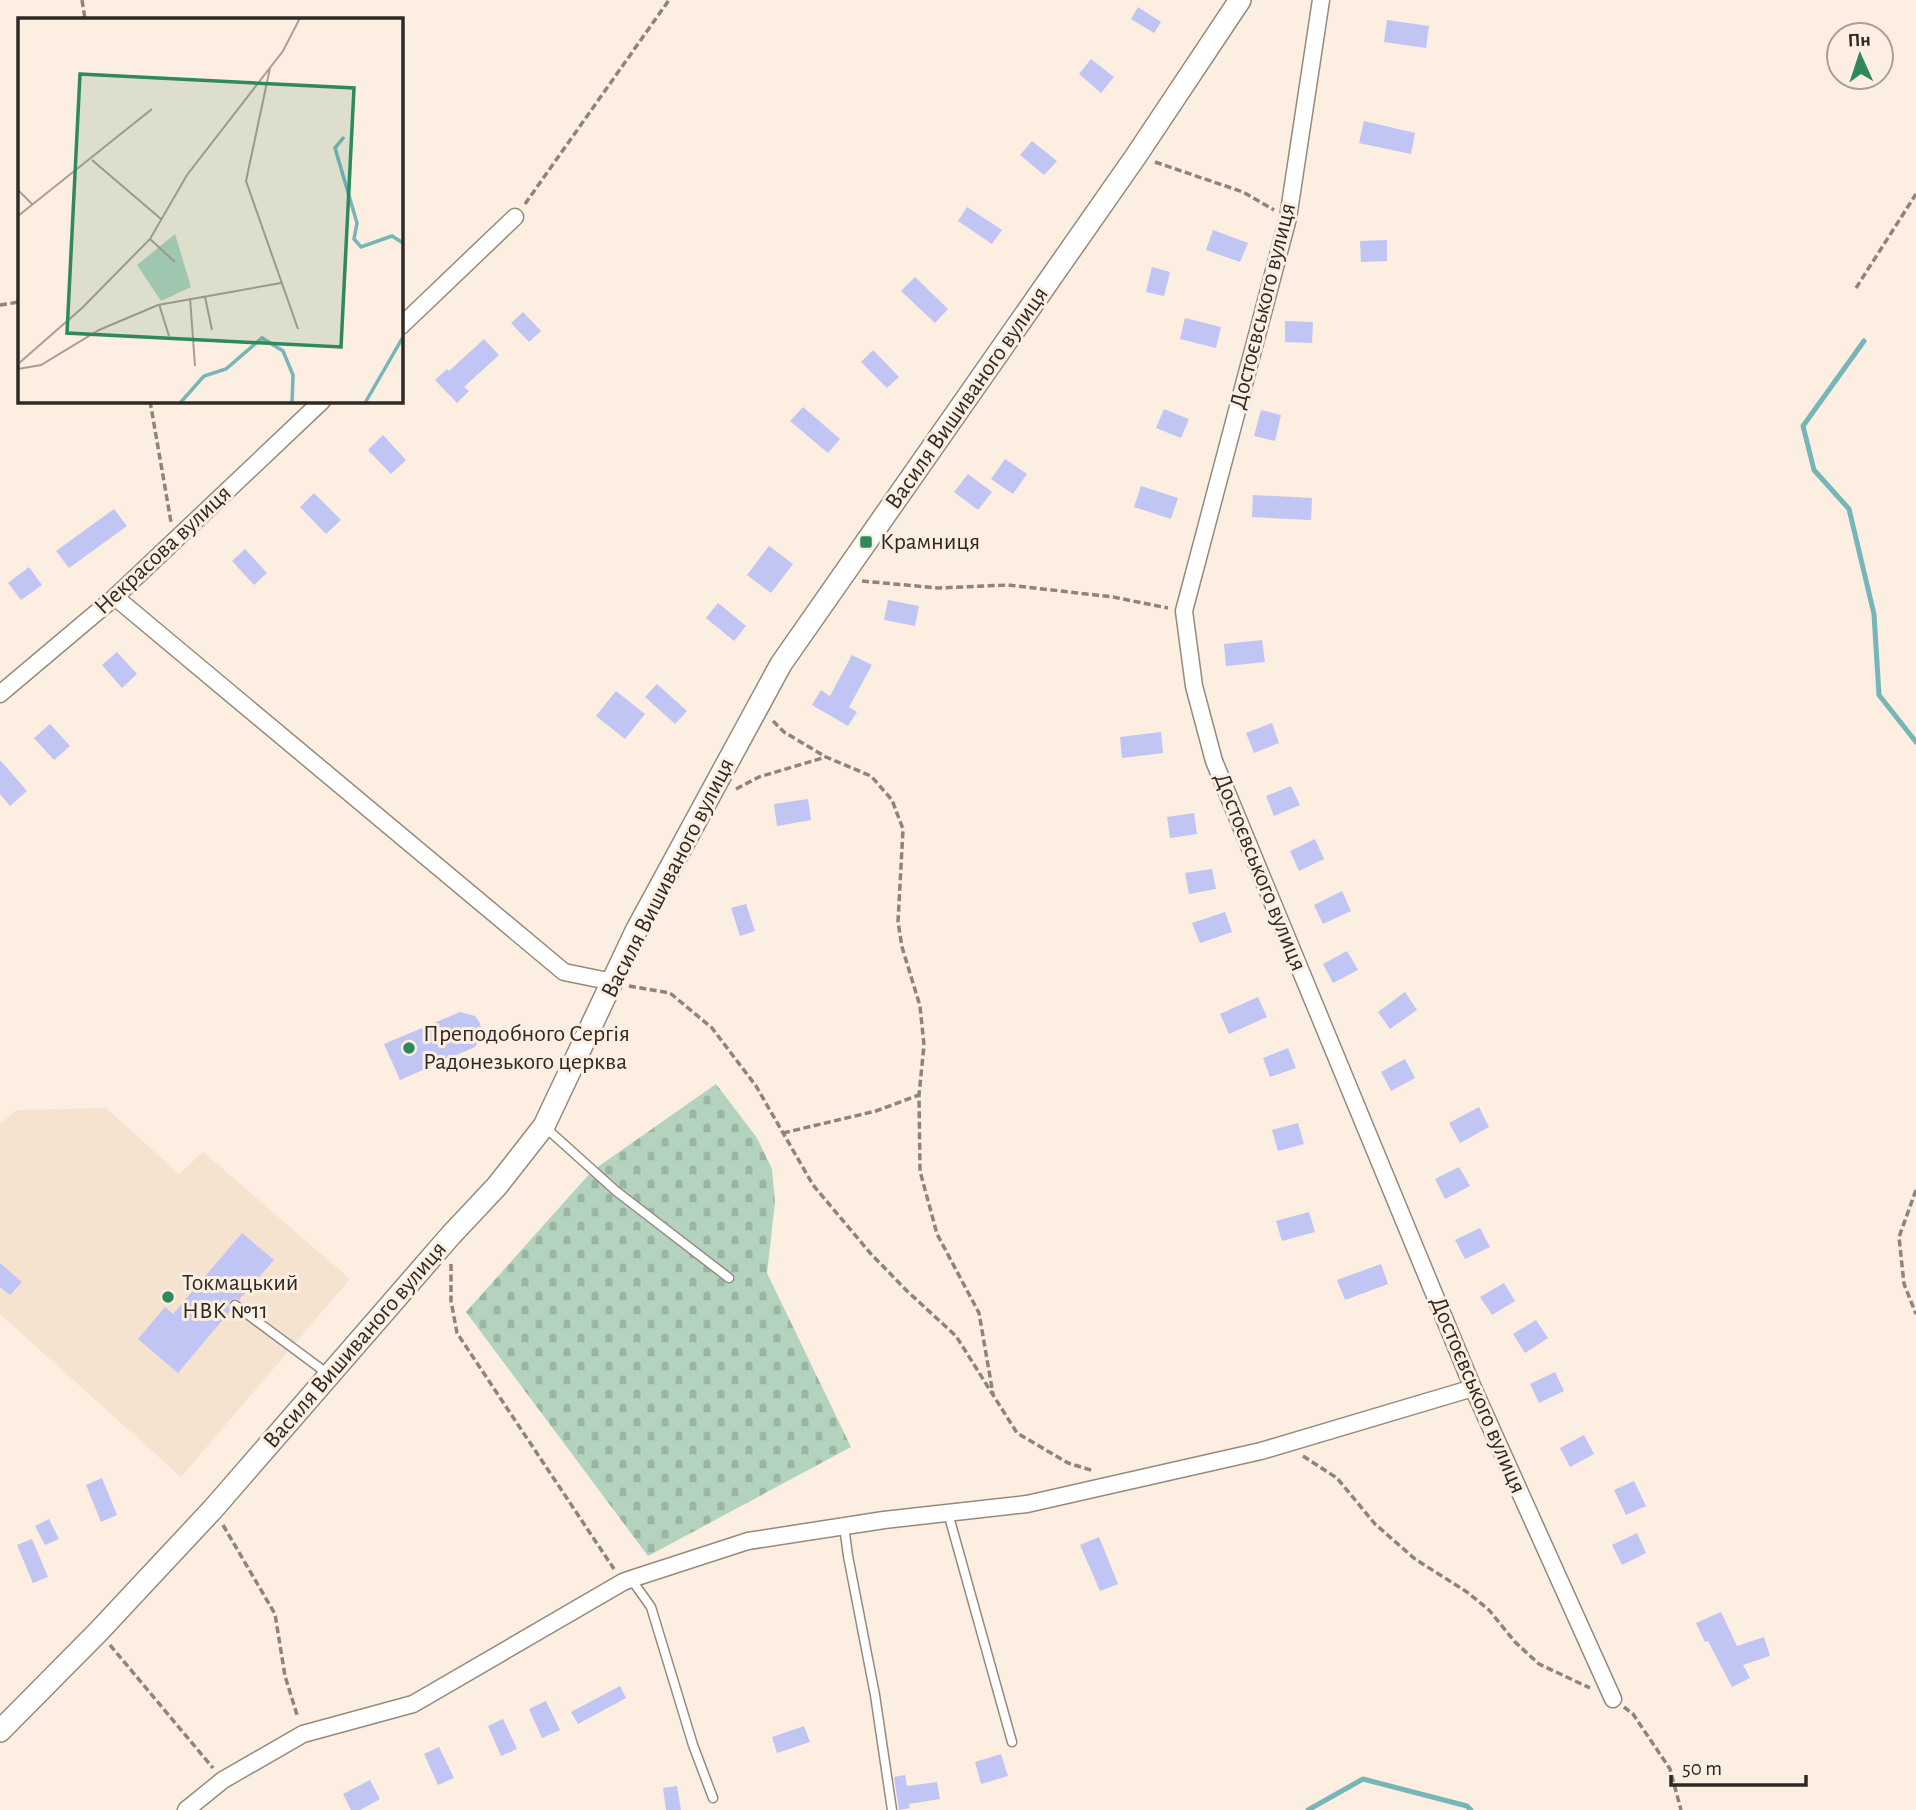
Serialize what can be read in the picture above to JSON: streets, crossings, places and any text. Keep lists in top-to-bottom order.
{
  "streets": {
    "street": ["Достоєвського вулиця", "Василя Вишиваного вулиця", "Некрасова вулиця"]
  },
  "places": {
    "transit": ["Крамниця"],
    "other": ["Преподобного Сергія Радонезького церква", "Токмацький НВК №11"]
  },
  "scale_bar": "50 m",
  "north": "top"
}
